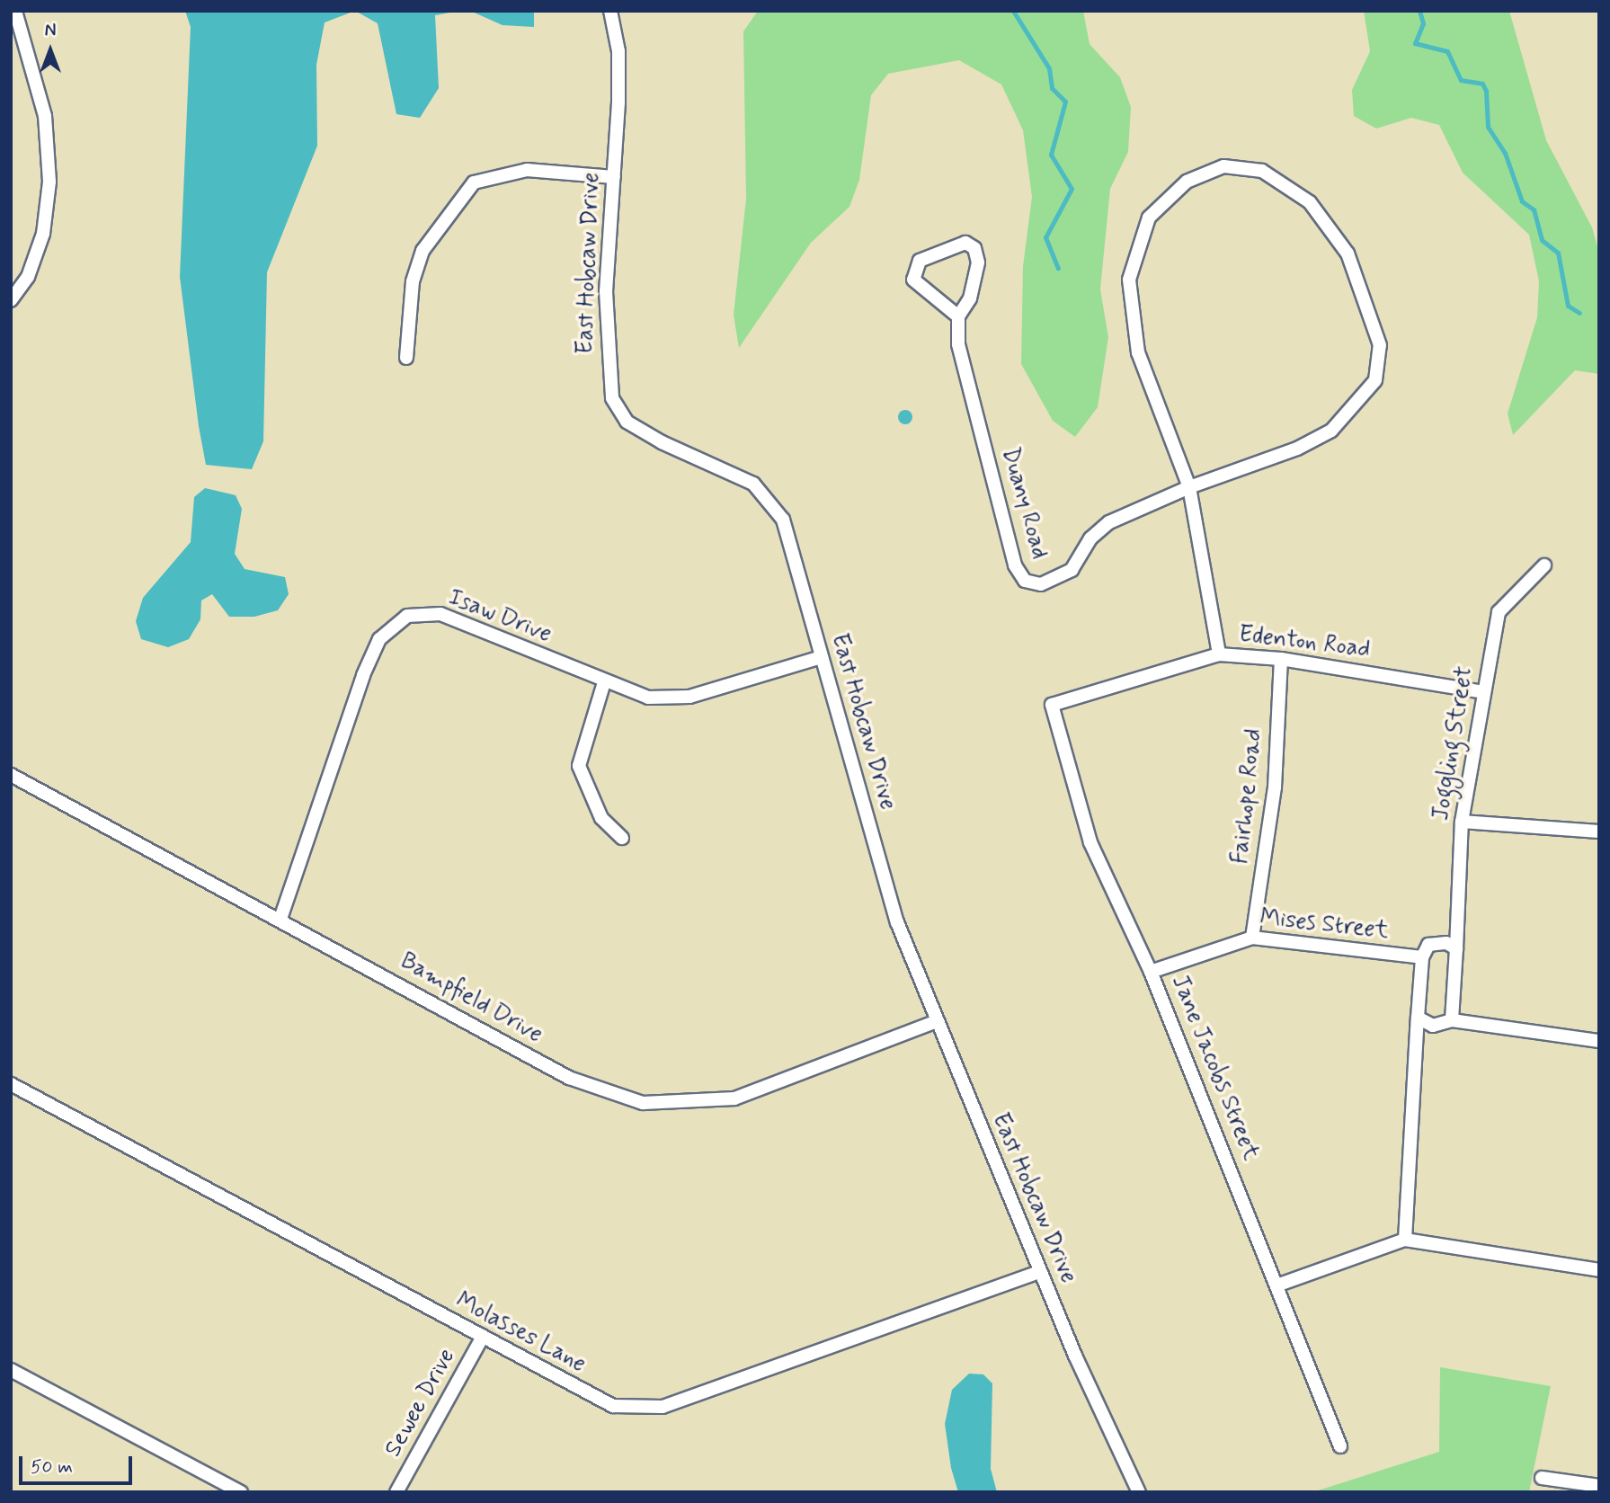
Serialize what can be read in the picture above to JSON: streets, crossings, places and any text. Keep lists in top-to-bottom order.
{
  "streets": {
    "street": [
      "East Hobcaw Drive",
      "Duany Road",
      "Isaw Drive",
      "Edenton Road",
      "Joggling Street",
      "Fairhope Road",
      "Mises Street",
      "Bampfield Drive",
      "Jane Jacobs Street",
      "Molasses Lane",
      "Sewee Drive"
    ]
  },
  "crossings": [
    ["East Hobcaw Drive", "Isaw Drive"],
    ["East Hobcaw Drive", "Bampfield Drive"],
    ["East Hobcaw Drive", "Molasses Lane"],
    ["Isaw Drive", "Bampfield Drive"],
    ["Edenton Road", "Joggling Street"],
    ["Edenton Road", "Fairhope Road"],
    ["Edenton Road", "Jane Jacobs Street"],
    ["Fairhope Road", "Mises Street"],
    ["Mises Street", "Jane Jacobs Street"],
    ["Molasses Lane", "Sewee Drive"]
  ],
  "scale_bar": "50 m",
  "north": "top"
}
